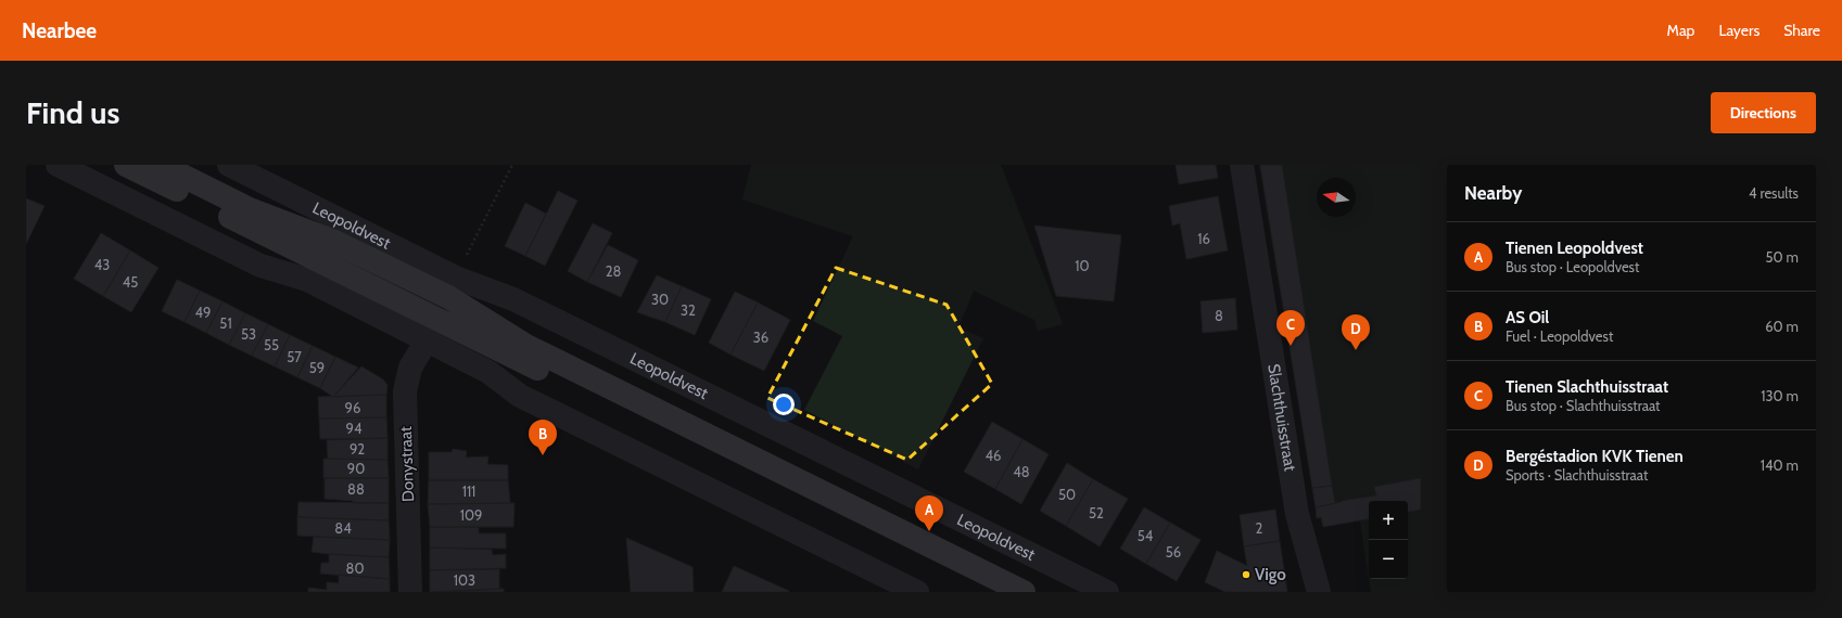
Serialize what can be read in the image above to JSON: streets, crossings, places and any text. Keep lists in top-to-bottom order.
{
  "streets": {
    "main road": ["Leopoldvest"],
    "street": ["Slachthuisstraat", "Donystraat"]
  },
  "places": ["Vigo"],
  "house_numbers": [
    "16",
    "43",
    "10",
    "28",
    "45",
    "30",
    "32",
    "49",
    "8",
    "51",
    "53",
    "36",
    "55",
    "57",
    "59",
    "96",
    "94",
    "92",
    "46",
    "90",
    "48",
    "88",
    "111",
    "50",
    "52",
    "109",
    "84",
    "2",
    "54",
    "56",
    "80",
    "103"
  ],
  "north": "left",
  "page": {
    "header": "Nearbee",
    "nav": ["Map", "Layers", "Share"],
    "buttons": "Directions",
    "title": "Find us",
    "heading": ["Nearby", "4 results"],
    "list": [
      {
        "mark": "A",
        "name": "Tienen Leopoldvest",
        "note": "Bus stop · Leopoldvest",
        "value": "50 m"
      },
      {
        "mark": "B",
        "name": "AS Oil",
        "note": "Fuel · Leopoldvest",
        "value": "60 m"
      },
      {
        "mark": "C",
        "name": "Tienen Slachthuisstraat",
        "note": "Bus stop · Slachthuisstraat",
        "value": "130 m"
      },
      {
        "mark": "D",
        "name": "Bergéstadion KVK Tienen",
        "note": "Sports · Slachthuisstraat",
        "value": "140 m"
      }
    ],
    "pins": [
      "C",
      "D",
      "B",
      "A"
    ],
    "map_buttons": ["+", "−"]
  }
}
